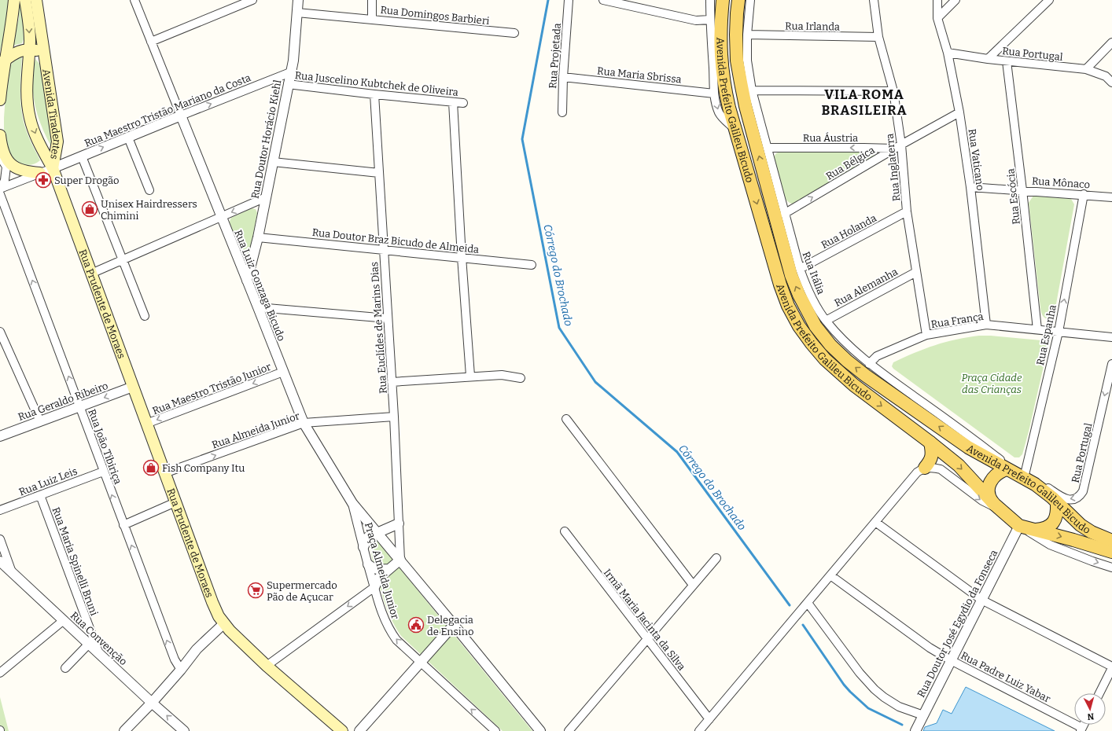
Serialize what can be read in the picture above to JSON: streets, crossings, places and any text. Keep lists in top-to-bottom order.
{
  "streets": {
    "main road": ["Avenida Prefeito Galileu Bicudo", "Avenida Tiradentes", "Rua Prudente de Moraes"],
    "street": [
      "Rua Domingos Barbieri",
      "Rua Irlanda",
      "Rua Portugal",
      "Rua Projetada",
      "Rua Maria Sbrissa",
      "Rua Juscelino Kubtchek de Oliveira",
      "Rua Maestro Tristão Mariano da Costa",
      "Rua Áustria",
      "Rua Doutor Horácio Kiehl",
      "Rua Vaticano",
      "Rua Bélgica",
      "Rua Inglaterra",
      "Rua Mônaco",
      "Rua Escócia",
      "Rua Holanda",
      "Rua Doutor Braz Bicudo de Almeida",
      "Rua Itália",
      "Rua Luiz Gonzaga Bicudo",
      "Rua Alemanha",
      "Rua França",
      "Rua Euclídes de Marins Dias",
      "Rua Espanha",
      "Rua Maestro Tristão Junior",
      "Rua Geraldo Ribeiro",
      "Rua Almeida Junior",
      "Rua João Tibiriça",
      "Rua Luiz Leis",
      "Rua Maria Spinelli Bruni",
      "Praça Almeida Junior",
      "Irmã Maria Jacinta da Silva",
      "Rua Doutor José Egydio da Fonseca",
      "Rua Convenção",
      "Rua Padre Luiz Yabar"
    ]
  },
  "crossings": [
    ["Rua Domingos Barbieri", "Rua Doutor Horácio Kiehl"],
    ["Rua Irlanda", "Rua Inglaterra"],
    ["Rua Irlanda", "Rua Itália"],
    ["Rua Portugal", "Avenida Prefeito Galileu Bicudo"],
    ["Rua Portugal", "Rua Vaticano"],
    ["Rua Portugal", "Rua Escócia"],
    ["Rua Portugal", "Rua Itália"],
    ["Rua Portugal", "Rua Espanha"],
    ["Rua Portugal", "Rua Doutor José Egydio da Fonseca"],
    ["Rua Projetada", "Rua Maria Sbrissa"],
    ["Rua Juscelino Kubtchek de Oliveira", "Rua Doutor Horácio Kiehl"],
    ["Rua Juscelino Kubtchek de Oliveira", "Rua Euclídes de Marins Dias"],
    ["Rua Maestro Tristão Mariano da Costa", "Avenida Tiradentes"],
    ["Rua Maestro Tristão Mariano da Costa", "Rua Doutor Horácio Kiehl"],
    ["Rua Maestro Tristão Mariano da Costa", "Rua Luiz Gonzaga Bicudo"],
    ["Rua Maestro Tristão Mariano da Costa", "Rua Prudente de Moraes"],
    ["Avenida Prefeito Galileu Bicudo", "Rua Itália"],
    ["Avenida Prefeito Galileu Bicudo", "Rua Espanha"],
    ["Avenida Prefeito Galileu Bicudo", "Rua Doutor José Egydio da Fonseca"],
    ["Avenida Tiradentes", "Rua Prudente de Moraes"],
    ["Rua Áustria", "Rua Bélgica"],
    ["Rua Áustria", "Rua Itália"],
    ["Rua Doutor Horácio Kiehl", "Rua Doutor Braz Bicudo de Almeida"],
    ["Rua Doutor Horácio Kiehl", "Rua Luiz Gonzaga Bicudo"],
    ["Rua Vaticano", "Rua Bélgica"],
    ["Rua Vaticano", "Rua Mônaco"],
    ["Rua Vaticano", "Rua França"],
    ["Rua Bélgica", "Rua Inglaterra"],
    ["Rua Bélgica", "Rua Itália"],
    ["Rua Inglaterra", "Rua Holanda"],
    ["Rua Inglaterra", "Rua Alemanha"],
    ["Rua Inglaterra", "Rua França"],
    ["Rua Mônaco", "Rua Escócia"],
    ["Rua Mônaco", "Rua Espanha"],
    ["Rua Escócia", "Rua França"],
    ["Rua Holanda", "Rua Itália"],
    ["Rua Doutor Braz Bicudo de Almeida", "Rua Euclídes de Marins Dias"],
    ["Rua Itália", "Rua Alemanha"],
    ["Rua Itália", "Rua França"],
    ["Rua Itália", "Rua Espanha"],
    ["Rua Itália", "Rua Doutor José Egydio da Fonseca"],
    ["Rua Luiz Gonzaga Bicudo", "Rua Euclídes de Marins Dias"],
    ["Rua Luiz Gonzaga Bicudo", "Rua Maestro Tristão Junior"],
    ["Rua Luiz Gonzaga Bicudo", "Rua Almeida Junior"],
    ["Rua Luiz Gonzaga Bicudo", "Praça Almeida Junior"],
    ["Rua Prudente de Moraes", "Rua Maestro Tristão Junior"],
    ["Rua Prudente de Moraes", "Rua Geraldo Ribeiro"],
    ["Rua Prudente de Moraes", "Rua Almeida Junior"],
    ["Rua França", "Rua Espanha"],
    ["Rua Euclídes de Marins Dias", "Rua Almeida Junior"],
    ["Rua Espanha", "Rua Doutor José Egydio da Fonseca"],
    ["Rua Geraldo Ribeiro", "Rua João Tibiriça"],
    ["Rua João Tibiriça", "Rua Luiz Leis"],
    ["Rua Luiz Leis", "Rua Maria Spinelli Bruni"],
    ["Rua Maria Spinelli Bruni", "Rua Convenção"],
    ["Rua Doutor José Egydio da Fonseca", "Rua Padre Luiz Yabar"]
  ],
  "one_way": [
    "Rua Maestro Tristão Mariano da Costa",
    "Rua Bélgica",
    "Rua Espanha",
    "Rua Maestro Tristão Junior",
    "Rua Geraldo Ribeiro",
    "Rua Almeida Junior",
    "Rua João Tibiriça",
    "Praça Almeida Junior"
  ],
  "districts": ["VILA ROMA BRASILEIRA"],
  "water": ["Córrego do Brochado"],
  "parks": ["Praça Cidade das Crianças"],
  "places": {
    "pharmacy": ["Super Drogão"],
    "shop": ["Unisex Hairdressers Chimini", "Fish Company Itu"],
    "supermarket": ["Supermercado Pão de Açucar"],
    "public building": ["Delegacia de Ensino"]
  },
  "north": "bottom"
}
